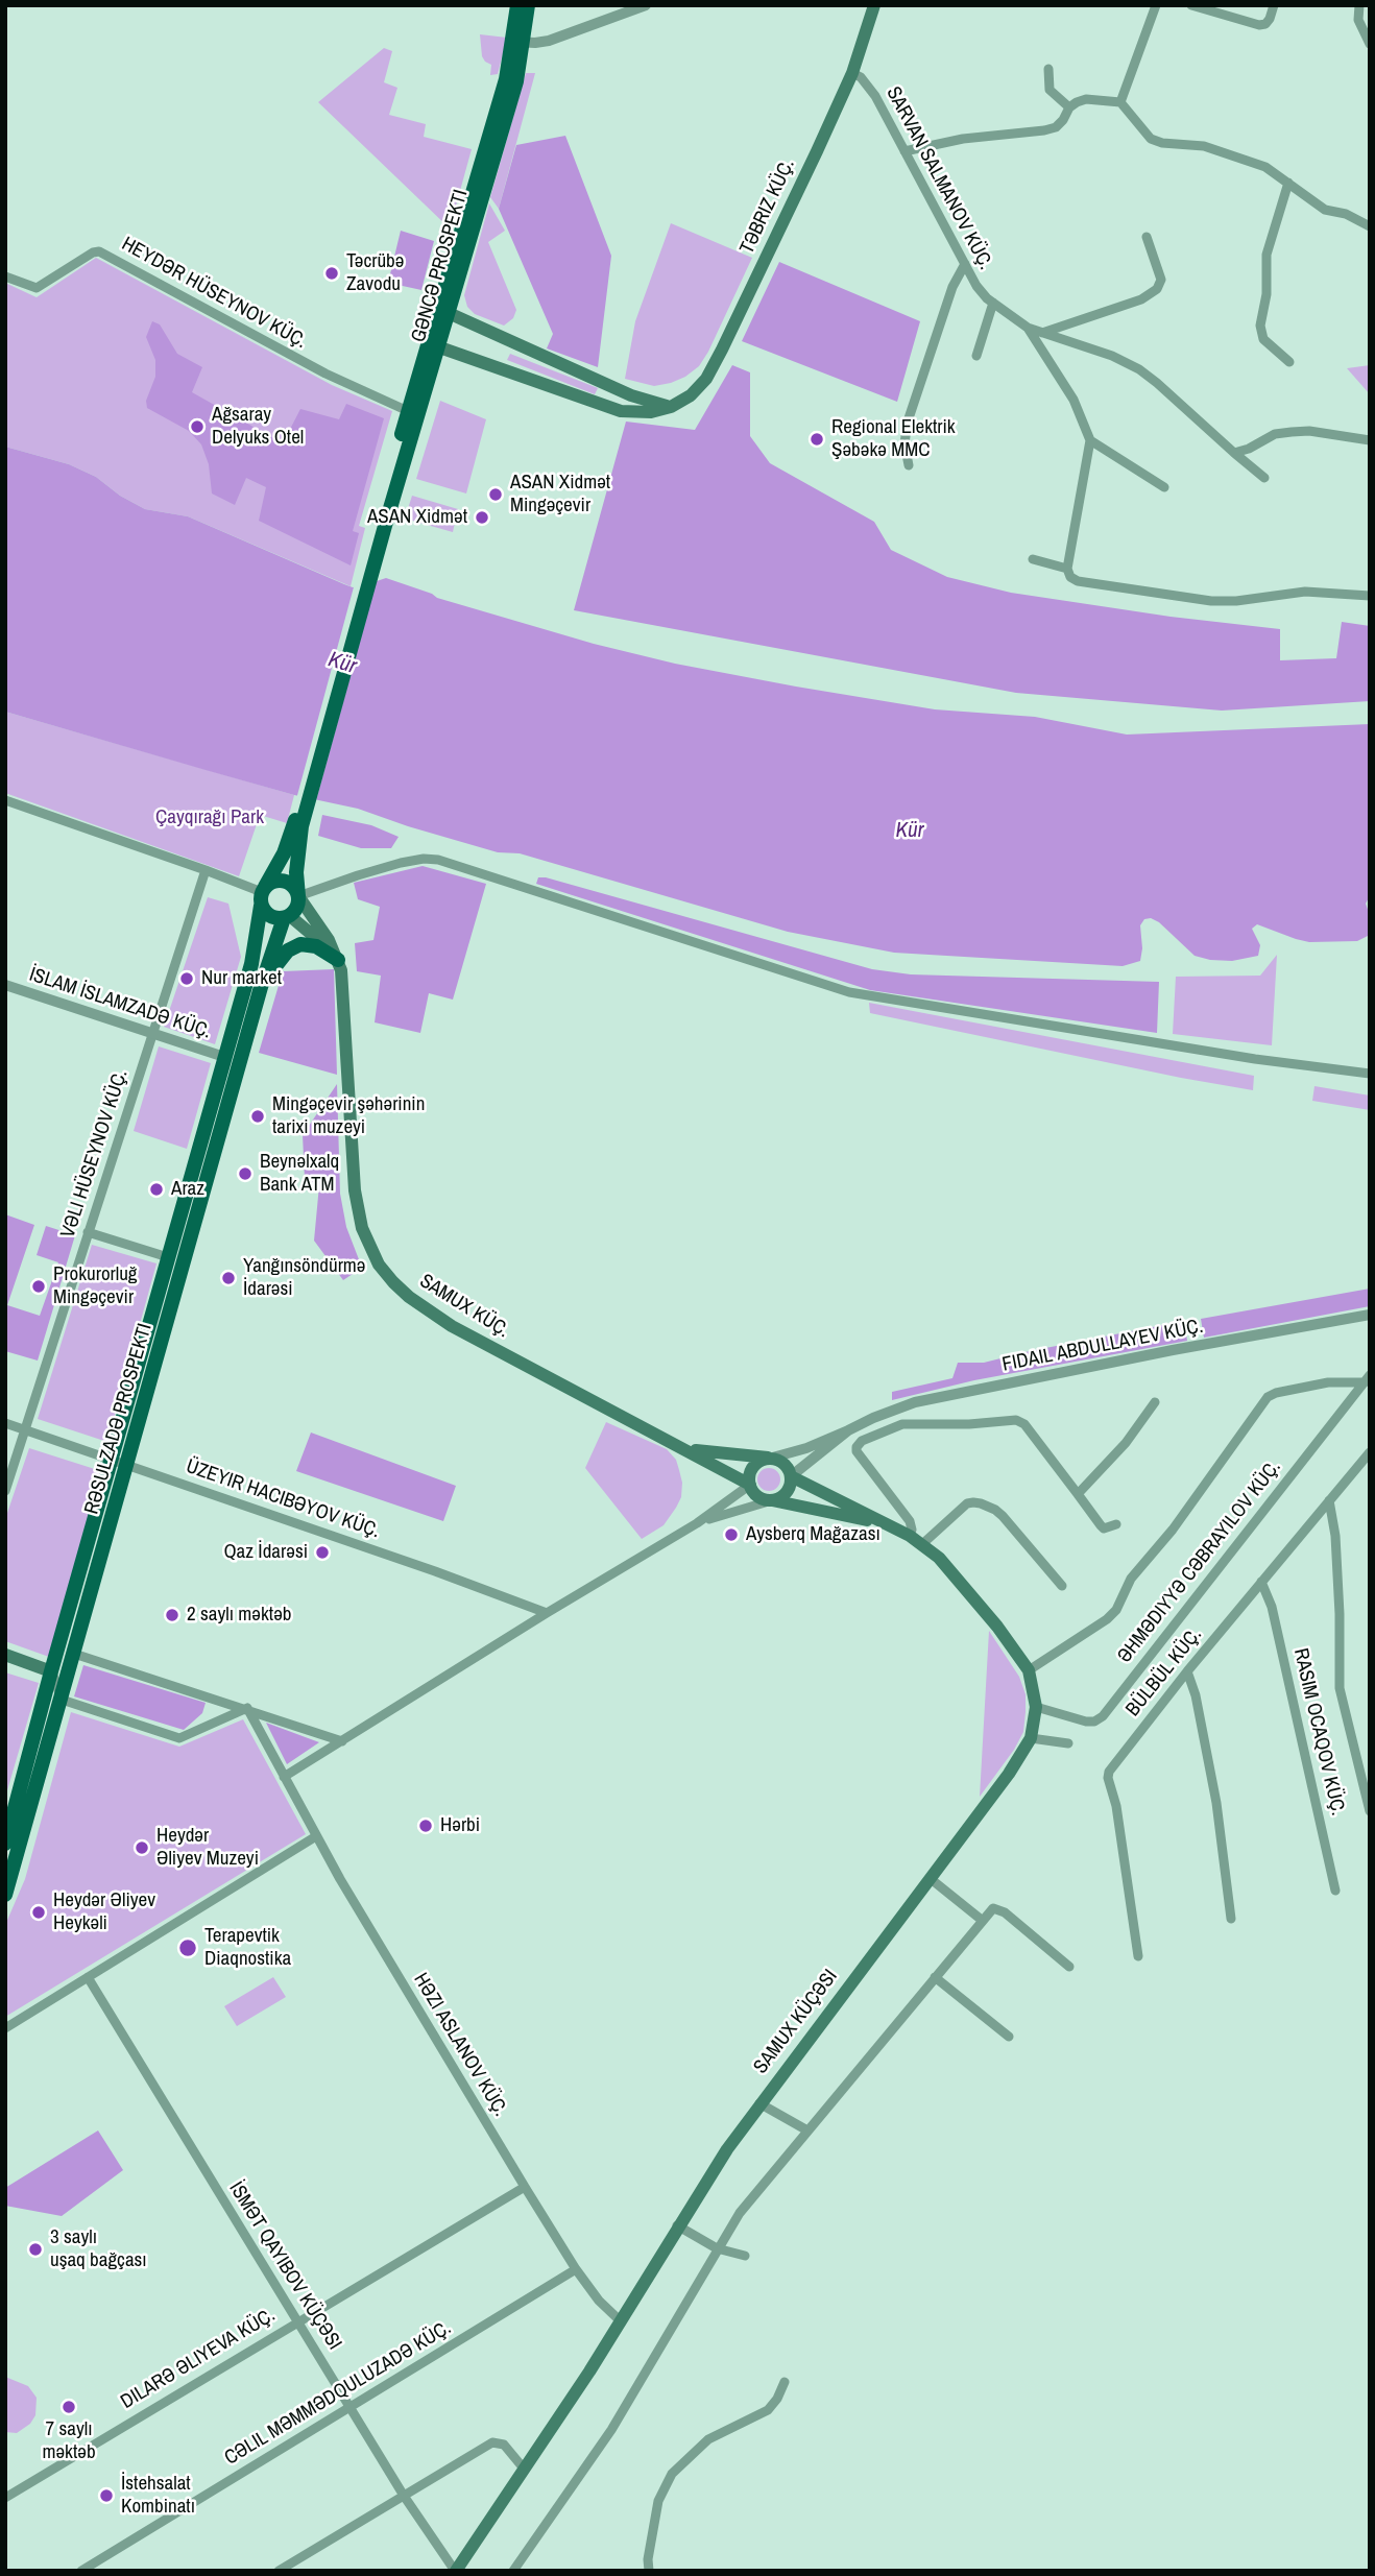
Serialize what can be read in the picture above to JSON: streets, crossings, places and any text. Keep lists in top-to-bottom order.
{
  "streets": {
    "main road": [
      "TƏBRIZ KÜÇ.",
      "GƏNCƏ PROSPEKTI",
      "SAMUX KÜÇ.",
      "RƏSULZADƏ PROSPEKTI",
      "SAMUX KÜÇƏSI"
    ],
    "street": [
      "SARVAN SALMANOV KÜÇ.",
      "HEYDƏR HÜSEYNOV KÜÇ.",
      "İSLAM İSLAMZADƏ KÜÇ.",
      "VƏLI HÜSEYNOV KÜÇ.",
      "FIDAIL ABDULLAYEV KÜÇ.",
      "BÜLBÜL KÜÇ.",
      "RASIM OCAQOV KÜÇ.",
      "HƏZI ASLANOV KÜÇ.",
      "DILARƏ ƏLIYEVA KÜÇ.",
      "CƏLIL MƏMMƏDQULUZADƏ KÜÇ."
    ]
  },
  "crossings": [
    ["SARVAN SALMANOV KÜÇ.", "TƏBRIZ KÜÇ."],
    ["GƏNCƏ PROSPEKTI", "HEYDƏR HÜSEYNOV KÜÇ."],
    ["İSLAM İSLAMZADƏ KÜÇ.", "VƏLI HÜSEYNOV KÜÇ."],
    ["İSLAM İSLAMZADƏ KÜÇ.", "RƏSULZADƏ PROSPEKTI"],
    ["SAMUX KÜÇ.", "RƏSULZADƏ PROSPEKTI"],
    ["BÜLBÜL KÜÇ.", "RASIM OCAQOV KÜÇ."],
    ["SAMUX KÜÇƏSI", "HƏZI ASLANOV KÜÇ."],
    ["HƏZI ASLANOV KÜÇ.", "DILARƏ ƏLIYEVA KÜÇ."],
    ["HƏZI ASLANOV KÜÇ.", "CƏLIL MƏMMƏDQULUZADƏ KÜÇ."]
  ],
  "water": ["Kür"],
  "parks": ["Çayqırağı Park"],
  "places": [
    "Təcrübə Zavodu",
    "Ağsaray Delyuks Otel",
    "Regional Elektrik Şəbəkə MMC",
    "ASAN Xidmət Mingəçevir",
    "ASAN Xidmət",
    "Nur market",
    "Mingəçevir şəhərinin tarixi muzeyi",
    "Beynəlxalq Bank ATM",
    "Araz",
    "Yanğınsöndürmə İdarəsi",
    "Prokurorluğ Mingəçevir",
    "Aysberq Mağazası",
    "Qaz İdarəsi",
    "2 saylı məktəb",
    "Hərbi",
    "Heydər Əliyev Muzeyi",
    "Heydər Əliyev Heykəli",
    "Terapevtik Diaqnostika",
    "3 saylı uşaq bağçası",
    "7 saylı məktəb",
    "İstehsalat Kombinatı"
  ]
}
